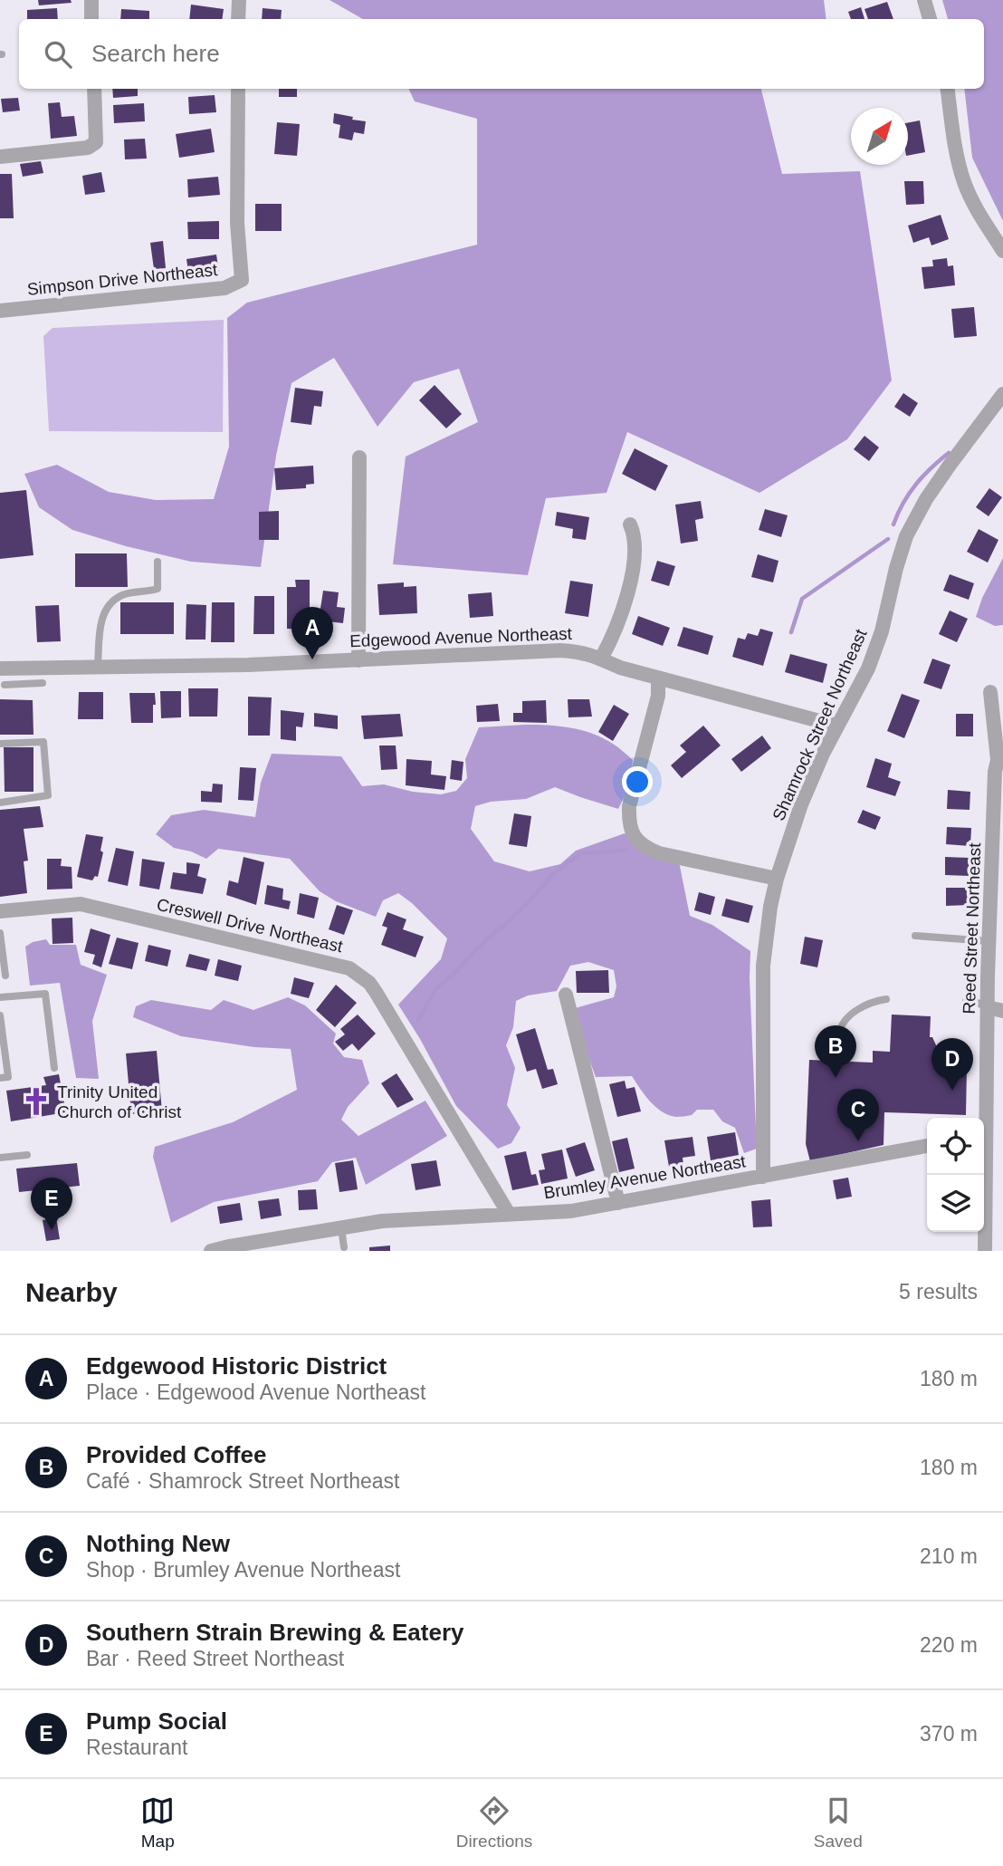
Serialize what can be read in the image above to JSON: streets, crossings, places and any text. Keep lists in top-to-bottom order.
{
  "streets": {
    "street": [
      "Simpson Drive Northeast",
      "Edgewood Avenue Northeast",
      "Shamrock Street Northeast",
      "Creswell Drive Northeast",
      "Reed Street Northeast",
      "Brumley Avenue Northeast"
    ]
  },
  "crossings": [
    ["Edgewood Avenue Northeast", "Shamrock Street Northeast"],
    ["Shamrock Street Northeast", "Brumley Avenue Northeast"],
    ["Creswell Drive Northeast", "Brumley Avenue Northeast"]
  ],
  "places": {
    "church": ["Trinity United Church of Christ"]
  },
  "north": "top right",
  "page": {
    "search": "Search here",
    "pins": [
      "A",
      "B",
      "D",
      "C",
      "E"
    ],
    "heading": ["Nearby", "5 results"],
    "list": [
      {
        "mark": "A",
        "name": "Edgewood Historic District",
        "note": "Place · Edgewood Avenue Northeast",
        "value": "180 m"
      },
      {
        "mark": "B",
        "name": "Provided Coffee",
        "note": "Café · Shamrock Street Northeast",
        "value": "180 m"
      },
      {
        "mark": "C",
        "name": "Nothing New",
        "note": "Shop · Brumley Avenue Northeast",
        "value": "210 m"
      },
      {
        "mark": "D",
        "name": "Southern Strain Brewing & Eatery",
        "note": "Bar · Reed Street Northeast",
        "value": "220 m"
      },
      {
        "mark": "E",
        "name": "Pump Social",
        "note": "Restaurant",
        "value": "370 m"
      }
    ],
    "nav": ["Map", "Directions", "Saved"]
  }
}
